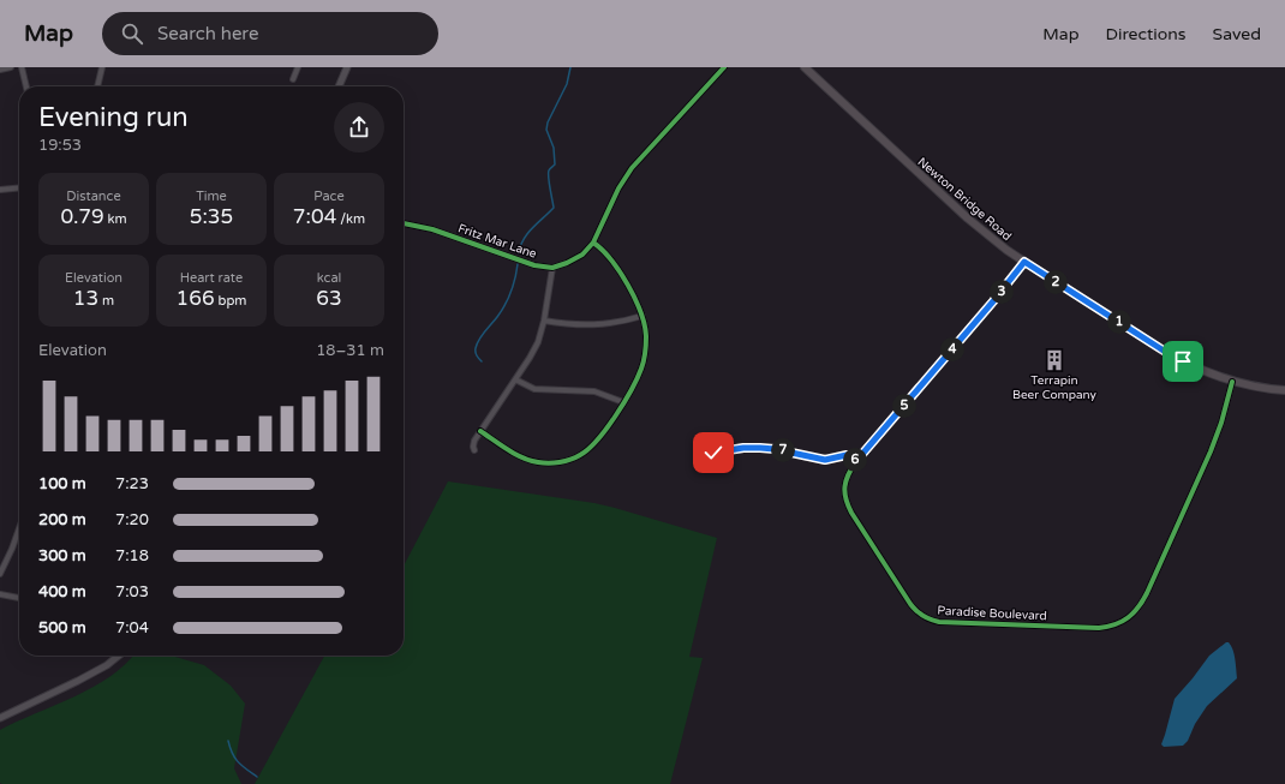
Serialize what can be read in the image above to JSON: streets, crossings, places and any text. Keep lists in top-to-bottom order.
{
  "streets": {
    "main road": ["Newton Bridge Road"],
    "street": ["Fritz Mar Lane", "Paradise Boulevard"]
  },
  "crossings": [
    ["Newton Bridge Road", "Paradise Boulevard"]
  ],
  "places": {
    "building": ["Terrapin Beer Company"]
  },
  "page": {
    "header": "Map",
    "search": "Search here",
    "nav": ["Map", "Directions", "Saved"],
    "heading": ["Evening run", "19:53"],
    "stats": [
      ["Distance", "0.79 km"],
      ["Time", "5:35"],
      ["Pace", "7:04 /km"],
      ["Elevation", "13 m"],
      ["Heart rate", "166 bpm"],
      ["kcal", "63"]
    ],
    "pins": [
      "2",
      "3",
      "1",
      "4",
      "5",
      "7",
      "6"
    ],
    "chart": ["Elevation", "18–31 m"],
    "list": [
      {
        "name": "100 m",
        "note": "7:23"
      },
      {
        "name": "200 m",
        "note": "7:20"
      },
      {
        "name": "300 m",
        "note": "7:18"
      },
      {
        "name": "400 m",
        "note": "7:03"
      },
      {
        "name": "500 m",
        "note": "7:04"
      }
    ]
  }
}
